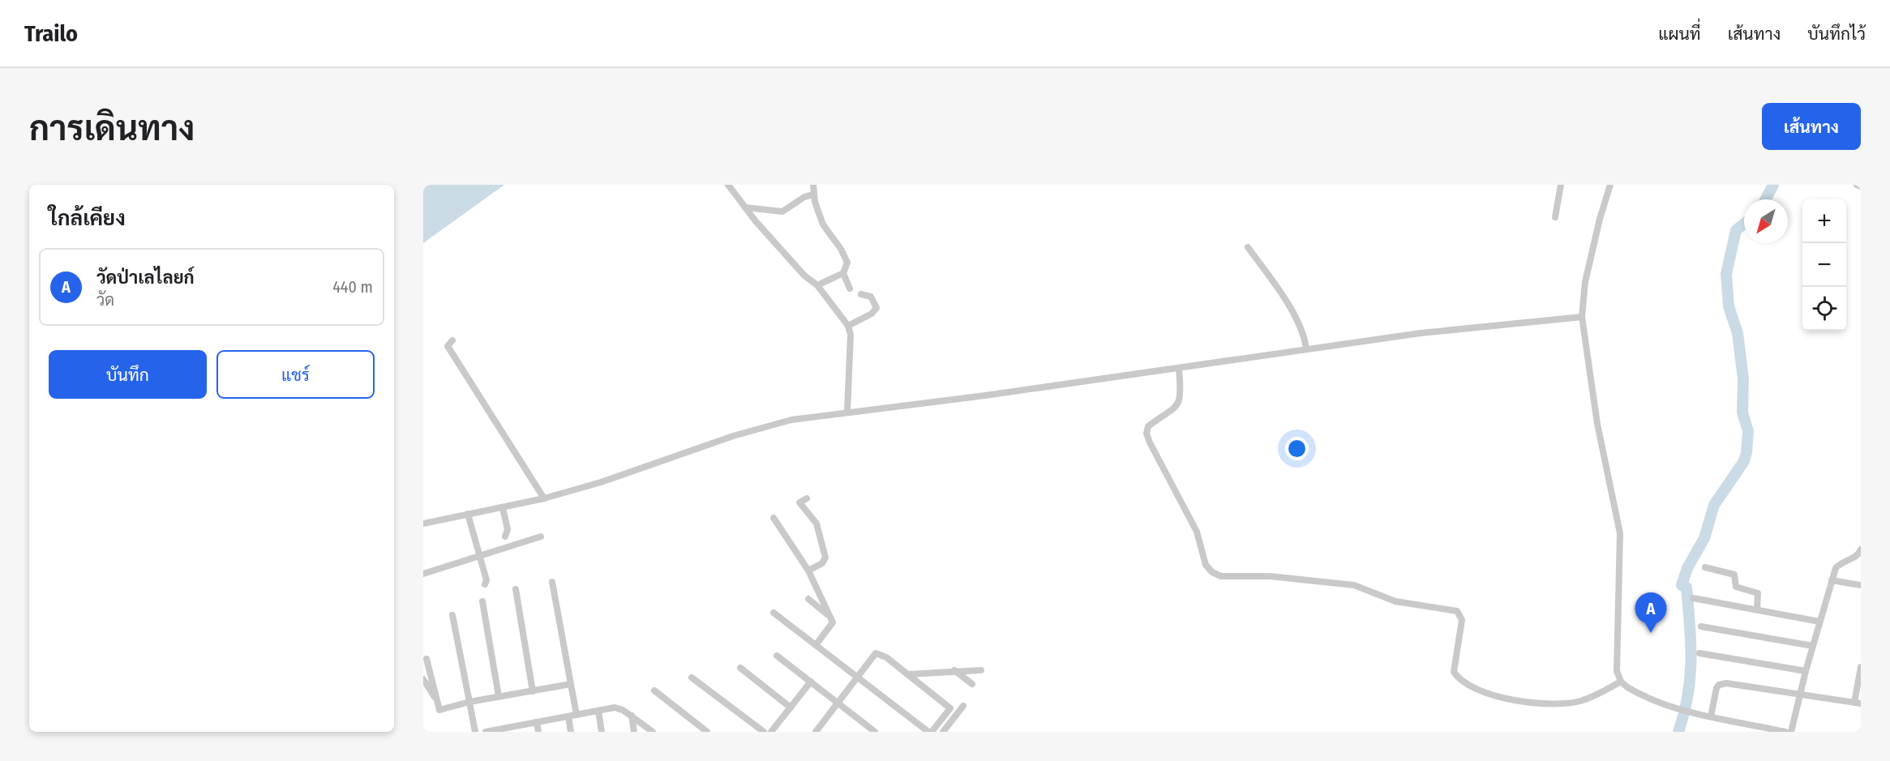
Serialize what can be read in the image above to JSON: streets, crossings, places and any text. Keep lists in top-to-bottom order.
{
  "north": "bottom left",
  "page": {
    "header": "Trailo",
    "nav": ["แผนที่", "เส้นทาง", "บันทึกไว้"],
    "buttons": [
      "เส้นทาง",
      ["บันทึก", "แชร์"]
    ],
    "title": "การเดินทาง",
    "heading": "ใกล้เคียง",
    "map_buttons": ["+", "−"],
    "list": [
      {
        "mark": "A",
        "name": "วัดป่าเลไลยก์",
        "note": "วัด",
        "value": "440 m"
      }
    ],
    "pins": "A"
  }
}
